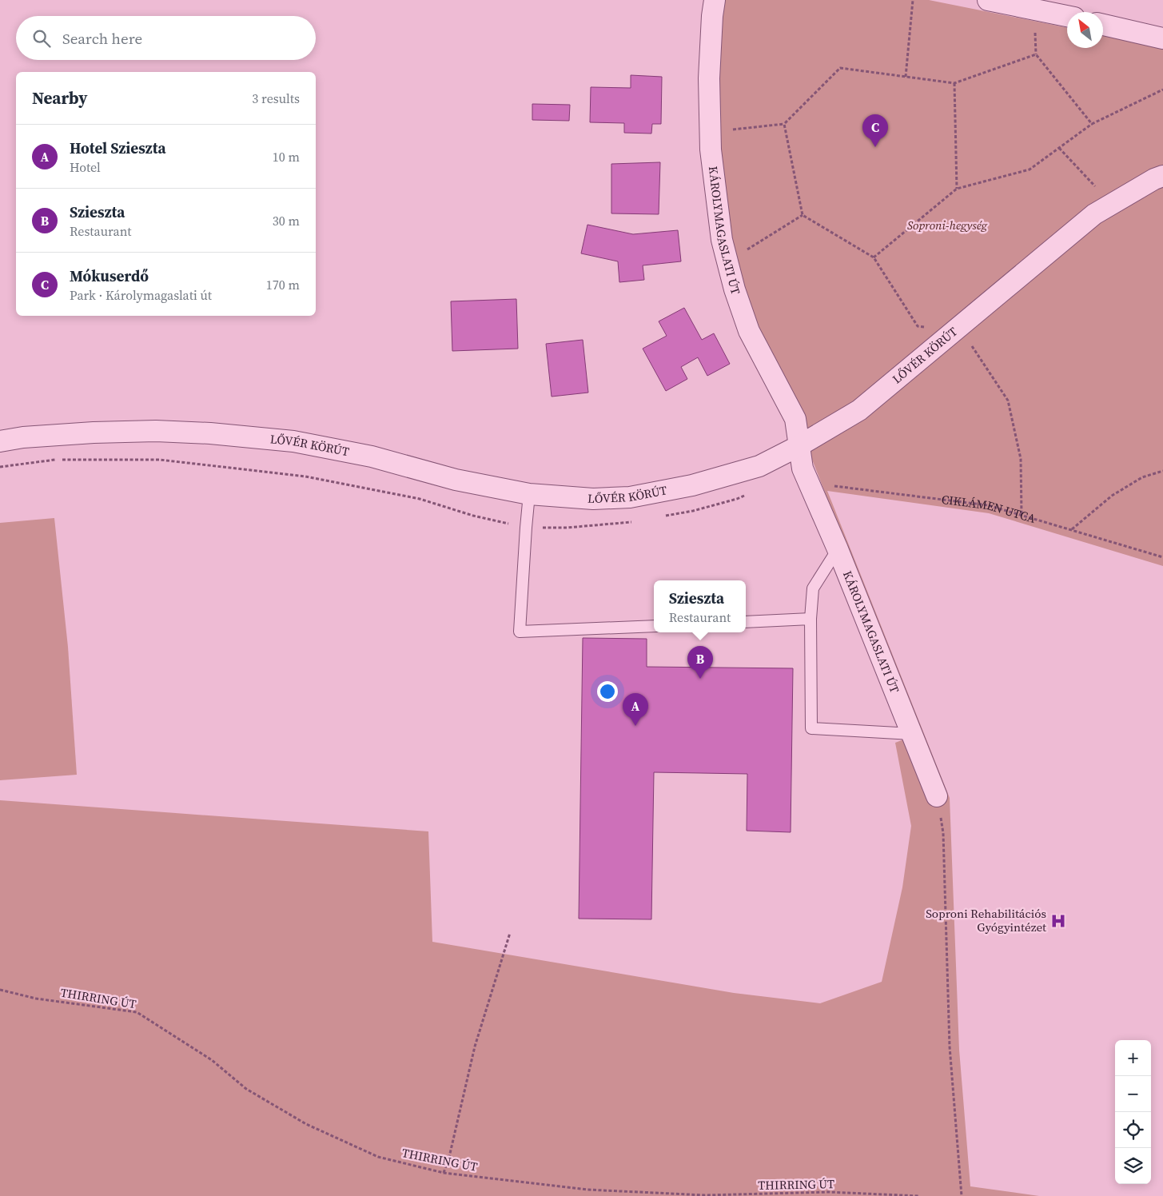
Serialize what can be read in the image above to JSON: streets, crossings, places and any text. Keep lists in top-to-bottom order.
{
  "streets": {
    "street": ["KÁROLYMAGASLATI ÚT", "LŐVÉR KÖRÚT"],
    "path": ["CIKLÁMEN UTCA", "THIRRING ÚT"]
  },
  "crossings": [
    ["KÁROLYMAGASLATI ÚT", "LŐVÉR KÖRÚT"],
    ["KÁROLYMAGASLATI ÚT", "CIKLÁMEN UTCA"]
  ],
  "parks": ["Soproni-hegység"],
  "places": {
    "hospital": ["Soproni Rehabilitációs Gyógyintézet"]
  },
  "north": "top left",
  "page": {
    "search": "Search here",
    "heading": ["Nearby", "3 results"],
    "pins": ["C", "B", "A"],
    "list": [
      {
        "mark": "A",
        "name": "Hotel Szieszta",
        "note": "Hotel",
        "value": "10 m"
      },
      {
        "mark": "B",
        "name": "Szieszta",
        "note": "Restaurant",
        "value": "30 m"
      },
      {
        "mark": "C",
        "name": "Mókuserdő",
        "note": "Park · Károlymagaslati út",
        "value": "170 m"
      }
    ],
    "popup": ["Szieszta", "Restaurant"],
    "map_buttons": ["+", "−"]
  }
}
